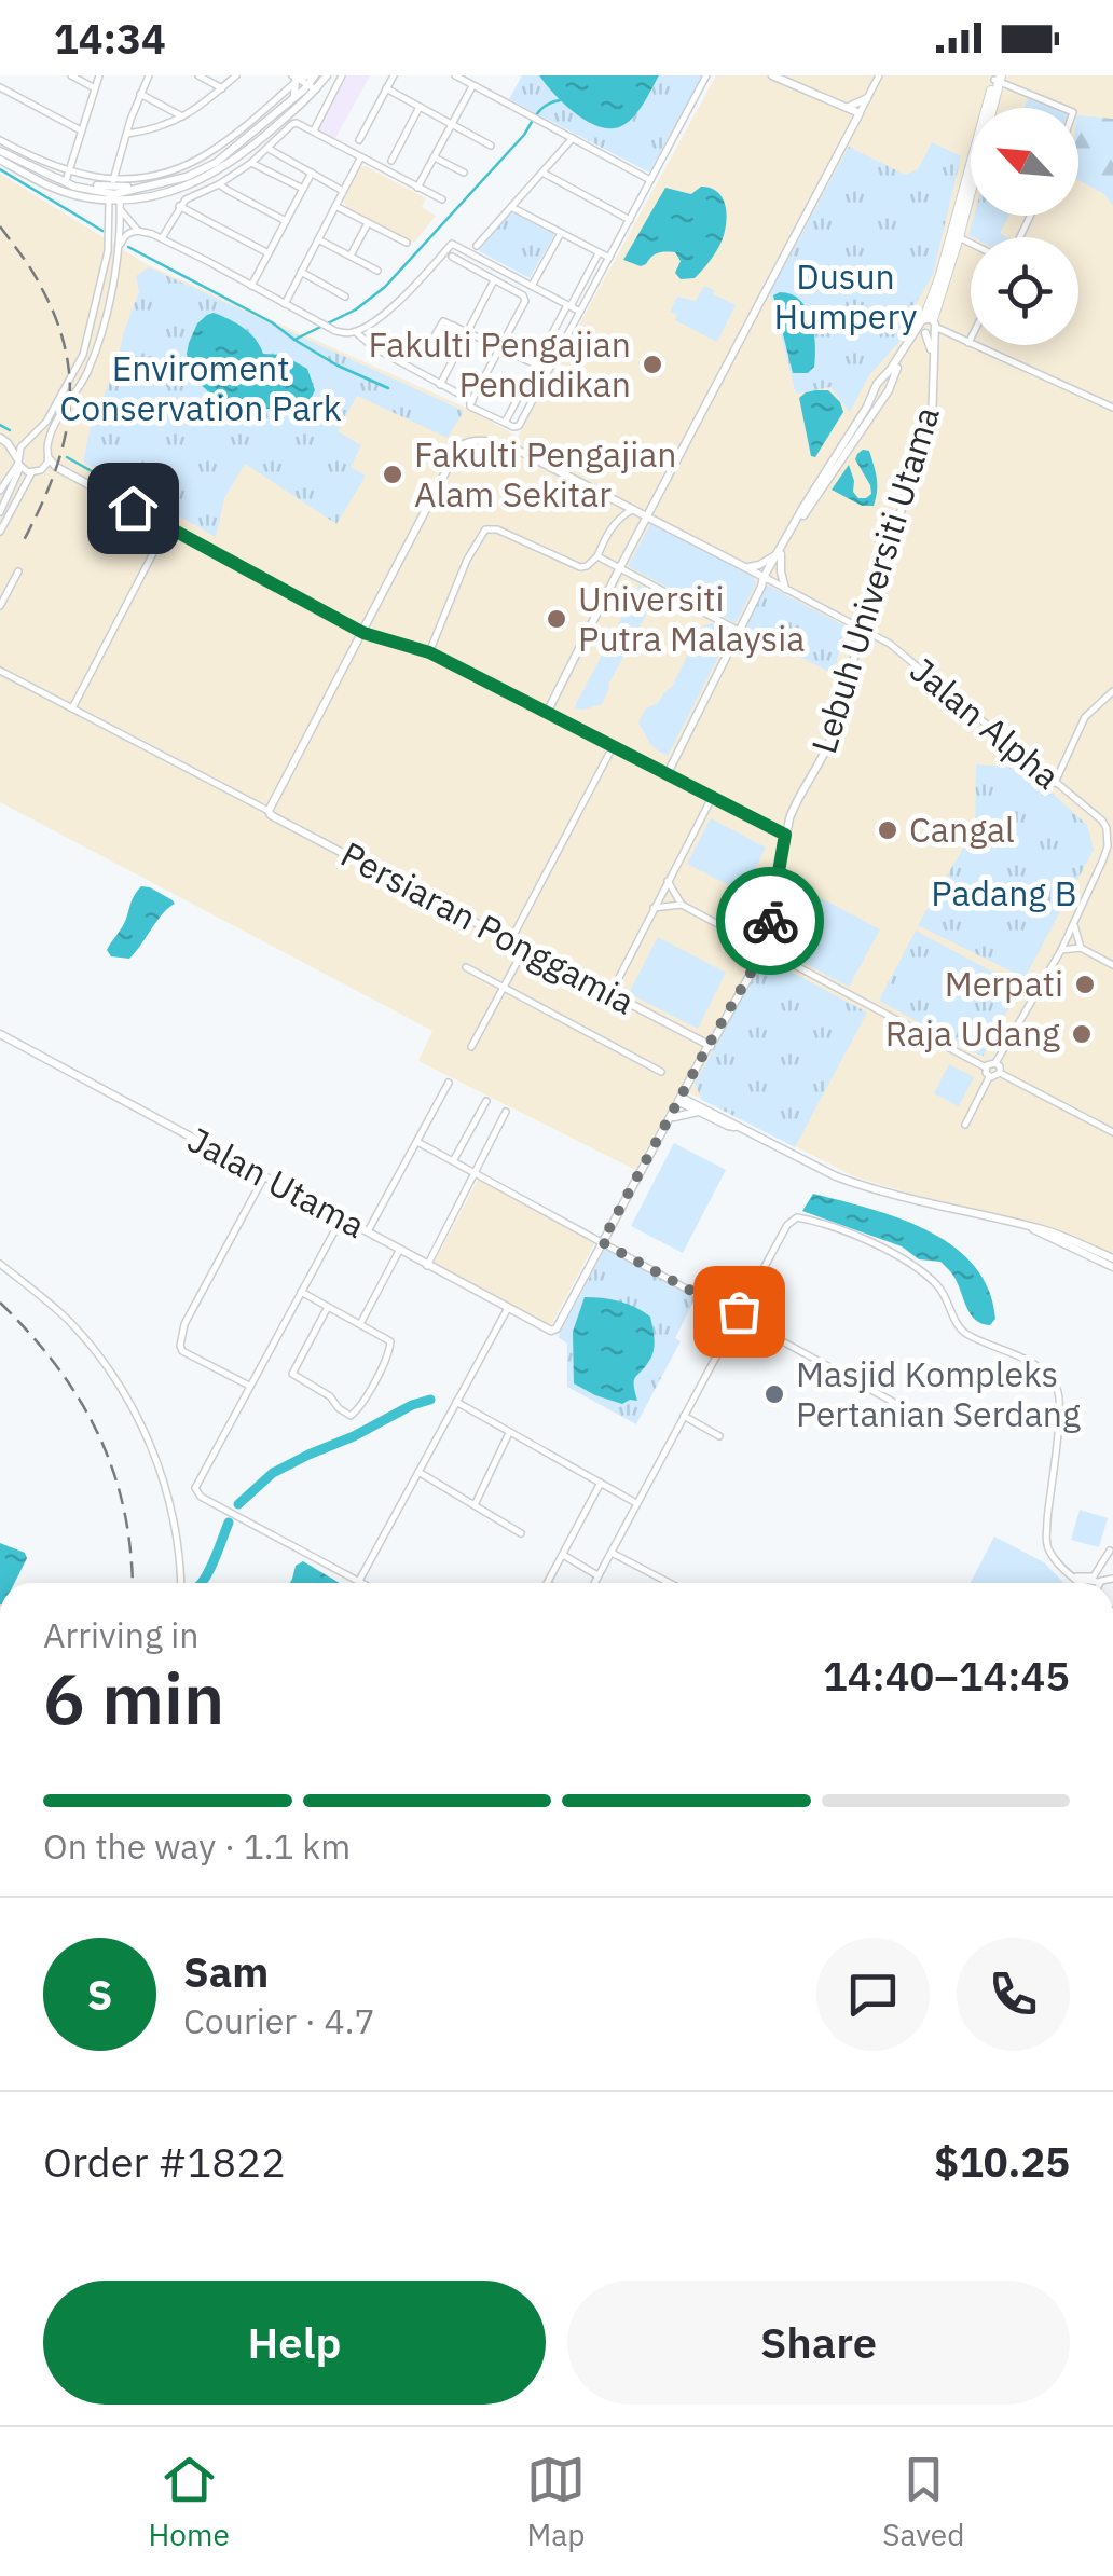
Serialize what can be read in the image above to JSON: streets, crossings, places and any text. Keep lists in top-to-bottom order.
{
  "streets": {
    "main road": ["Lebuh Universiti Utama"],
    "street": ["Jalan Alpha", "Persiaran Ponggamia", "Jalan Utama"]
  },
  "crossings": [
    ["Lebuh Universiti Utama", "Jalan Alpha"],
    ["Lebuh Universiti Utama", "Persiaran Ponggamia"],
    ["Lebuh Universiti Utama", "Jalan Utama"]
  ],
  "parks": ["Dusun Humpery", "Enviroment Conservation Park", "Padang B"],
  "places": [
    "Fakulti Pengajian Pendidikan",
    "Fakulti Pengajian Alam Sekitar",
    "Universiti Putra Malaysia",
    "Cangal",
    "Merpati",
    "Raja Udang",
    "Masjid Kompleks Pertanian Serdang"
  ],
  "north": "top left",
  "page": {
    "status": "14:34",
    "heading": ["6 min", "Arriving in", "14:40–14:45"],
    "panel": [
      "Sam",
      "Courier · 4.7",
      "Order #1822",
      "$10.25"
    ],
    "bar": "On the way · 1.1 km",
    "round": "S",
    "buttons": ["Help", "Share"],
    "tabs": ["Home", "Map", "Saved"]
  }
}
